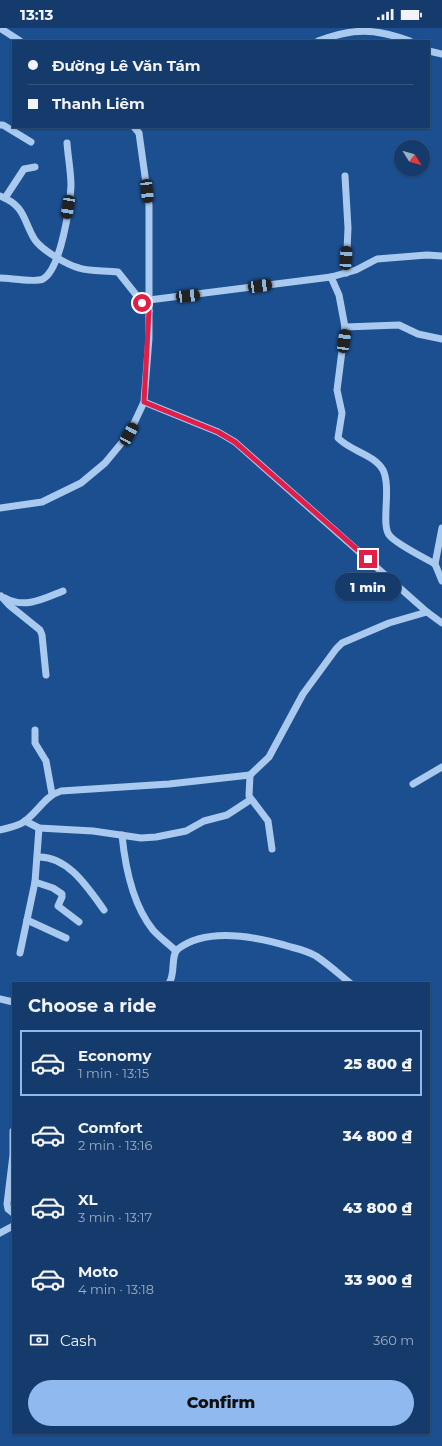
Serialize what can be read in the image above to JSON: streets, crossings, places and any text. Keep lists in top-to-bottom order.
{
  "north": "bottom right",
  "page": {
    "status": "13:13",
    "banner": ["Đường Lê Văn Tám", "Thanh Liêm"],
    "bubble": "1 min",
    "heading": "Choose a ride",
    "list": [
      {
        "name": "Economy",
        "note": "1 min · 13:15",
        "value": "25 800 ₫"
      },
      {
        "name": "Comfort",
        "note": "2 min · 13:16",
        "value": "34 800 ₫"
      },
      {
        "name": "XL",
        "note": "3 min · 13:17",
        "value": "43 800 ₫"
      },
      {
        "name": "Moto",
        "note": "4 min · 13:18",
        "value": "33 900 ₫"
      }
    ],
    "pay": ["Cash", "360 m"],
    "buttons": "Confirm"
  }
}
